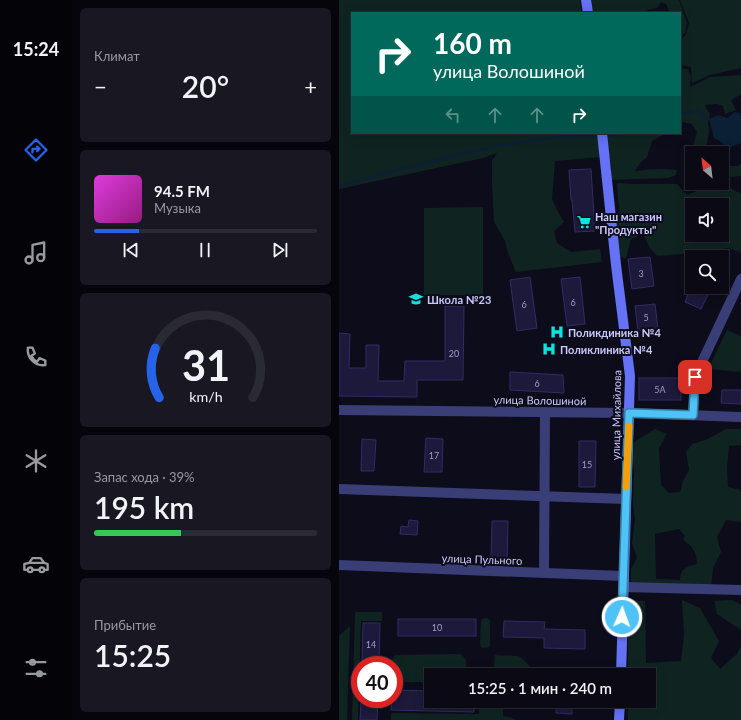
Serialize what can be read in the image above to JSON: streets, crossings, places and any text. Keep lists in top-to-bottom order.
{
  "streets": {
    "street": ["улица Волошиной", "улица Михайлова", "улица Пульного"]
  },
  "crossings": [
    ["улица Волошиной", "улица Михайлова"],
    ["улица Михайлова", "улица Пульного"]
  ],
  "places": {
    "supermarket": ["Наш магазин \"Продукты\""],
    "school or university": ["Школа №23"],
    "hospital": ["Поликдиника №4", "Поликлиника №4"]
  },
  "house_numbers": [
    "3",
    "6",
    "6",
    "5",
    "20",
    "6",
    "5А",
    "17",
    "15",
    "10",
    "14"
  ],
  "north": "top left",
  "page": {
    "tabs": "15:24",
    "tile": [
      "Климат",
      ["Запас хода · 39%", "195 km"],
      ["Прибытие", "15:25"]
    ],
    "turn": ["160 m", "улица Волошиной"],
    "heat": ["−", "20°", "+"],
    "song": ["94.5 FM", "Музыка"],
    "limit": "40",
    "trip": "15:25 · 1 мин · 240 m",
    "gauge": ["31", "km/h"]
  }
}
